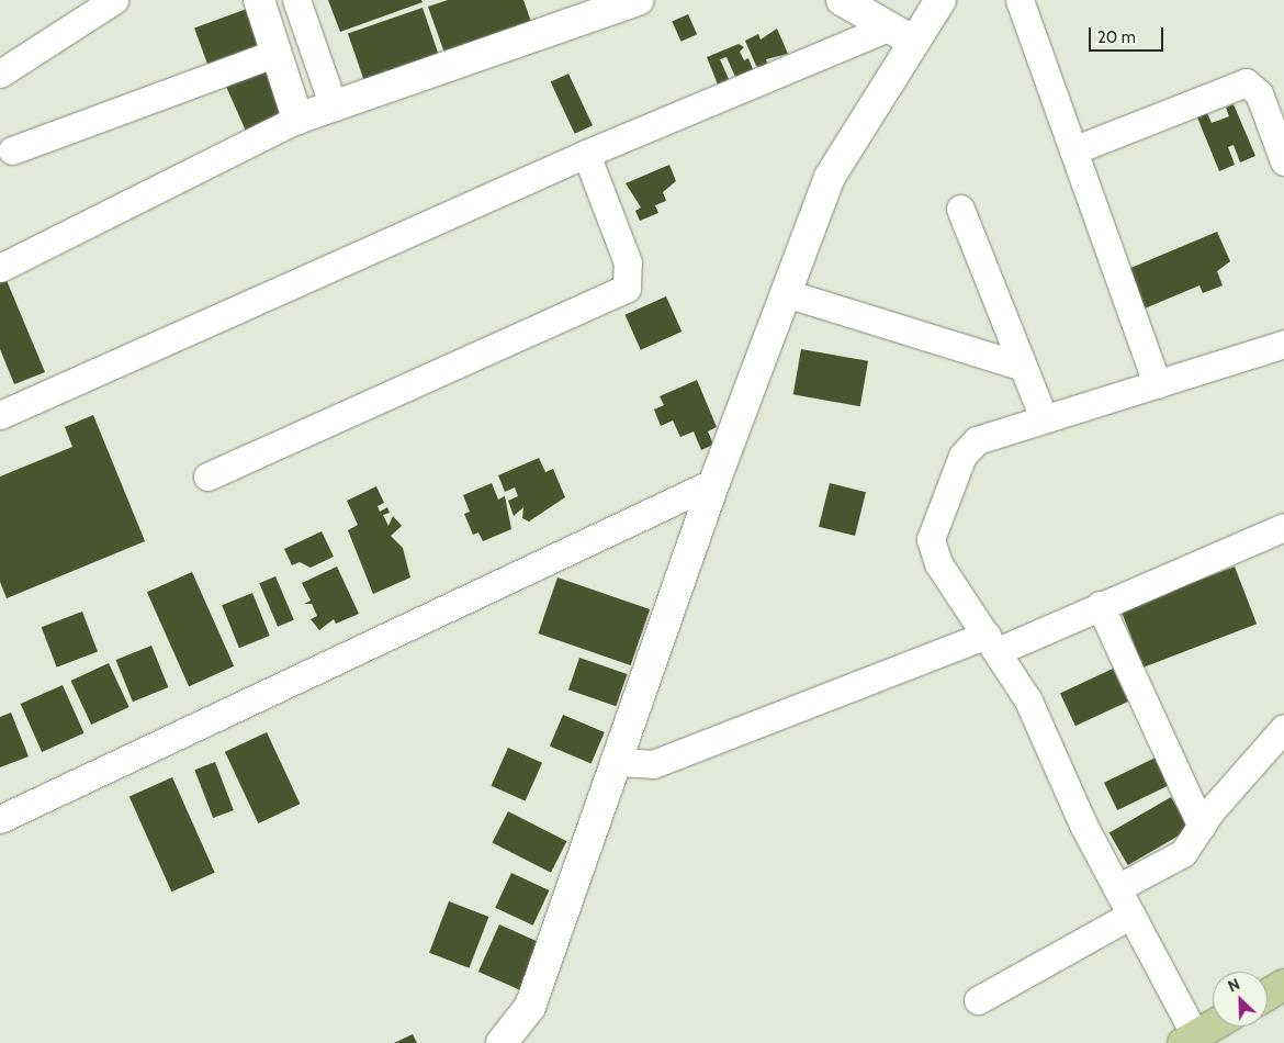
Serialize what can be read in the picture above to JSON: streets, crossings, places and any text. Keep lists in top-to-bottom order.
{
  "scale_bar": "20 m",
  "north": "top left"
}
